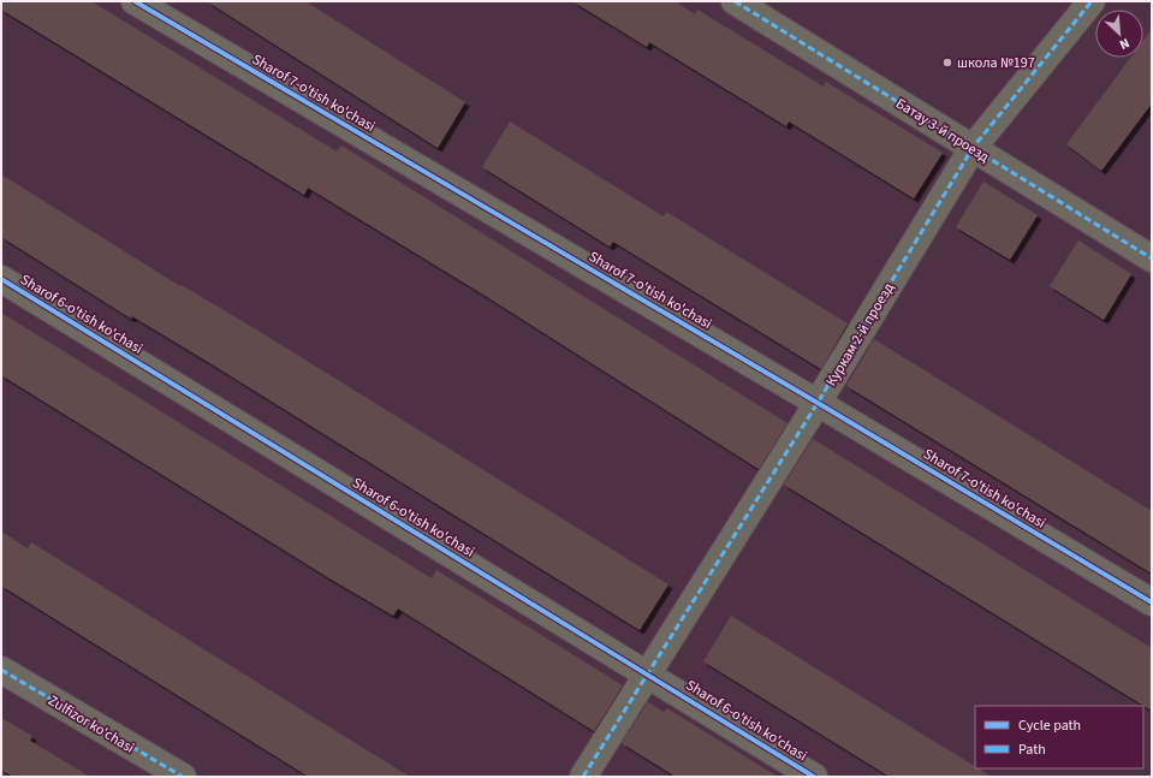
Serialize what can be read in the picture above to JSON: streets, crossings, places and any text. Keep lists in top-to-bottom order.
{
  "streets": {
    "street": [
      "Sharof 7-o'tish ko'chasi",
      "Батау 3-й проезд",
      "Sharof 6-o'tish ko'chasi",
      "Куркам 2-й проезд",
      "Zulfizor ko'chasi"
    ]
  },
  "crossings": [
    ["Sharof 7-o'tish ko'chasi", "Куркам 2-й проезд"],
    ["Батау 3-й проезд", "Куркам 2-й проезд"],
    ["Sharof 6-o'tish ko'chasi", "Куркам 2-й проезд"]
  ],
  "places": ["школа №197"],
  "legend": ["Cycle path", "Path"],
  "north": "bottom right"
}
